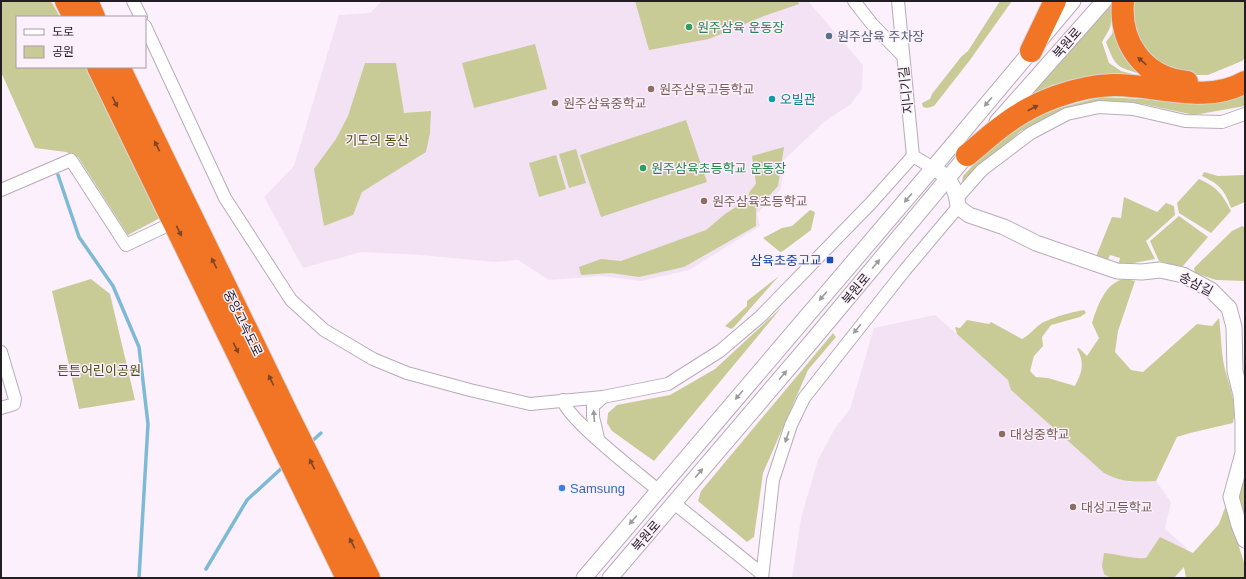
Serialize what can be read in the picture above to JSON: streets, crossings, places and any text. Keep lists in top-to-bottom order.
{
  "streets": {
    "highway": ["중앙고속도로"],
    "street": ["북원로", "지니기길", "송삼길"]
  },
  "parks": ["기도의 동산", "튼튼어린이공원"],
  "places": {
    "other": [
      "원주삼육 운동장",
      "원주삼육 주차장",
      "원주삼육고등학교",
      "오빌관",
      "원주삼육중학교",
      "원주삼육초등학교 운동장",
      "원주삼육초등학교",
      "대성중학교",
      "Samsung",
      "대성고등학교"
    ],
    "transit": ["삼육초중고교"]
  },
  "legend": ["도로", "공원"]
}
